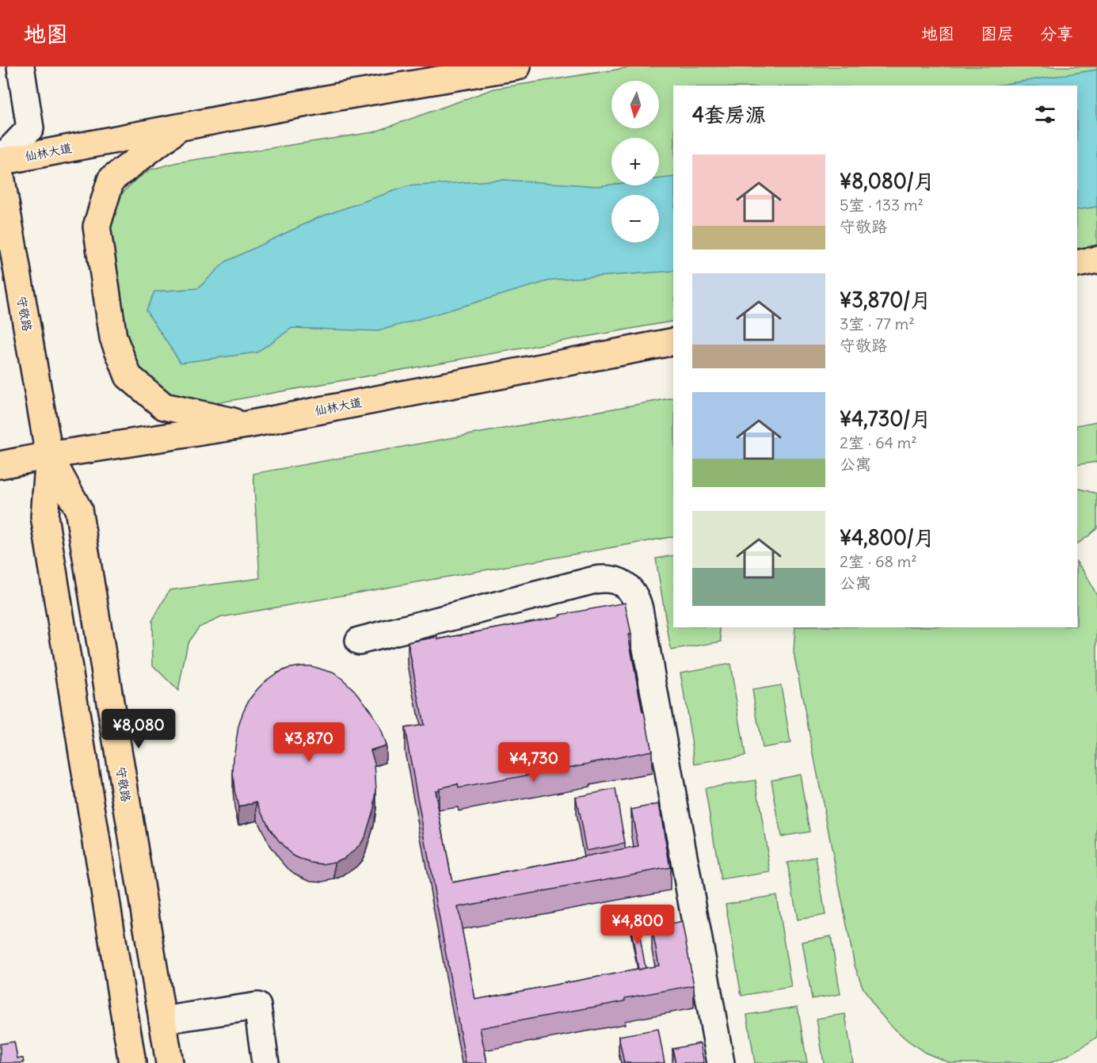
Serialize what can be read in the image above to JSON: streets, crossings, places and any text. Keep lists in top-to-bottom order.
{
  "streets": {
    "main road": ["仙林大道", "守敬路"]
  },
  "crossings": [
    ["仙林大道", "守敬路"]
  ],
  "north": "bottom",
  "page": {
    "header": "地图",
    "nav": ["地图", "图层", "分享"],
    "map_buttons": ["+", "−"],
    "heading": "4套房源",
    "list": [
      {
        "name": "¥8,080/月",
        "note": "5室 · 133 m² · 守敬路"
      },
      {
        "name": "¥3,870/月",
        "note": "3室 · 77 m² · 守敬路"
      },
      {
        "name": "¥4,730/月",
        "note": "2室 · 64 m² · 公寓"
      },
      {
        "name": "¥4,800/月",
        "note": "2室 · 68 m² · 公寓"
      }
    ],
    "price": [
      "¥8,080",
      "¥3,870",
      "¥4,730",
      "¥4,800"
    ]
  }
}
